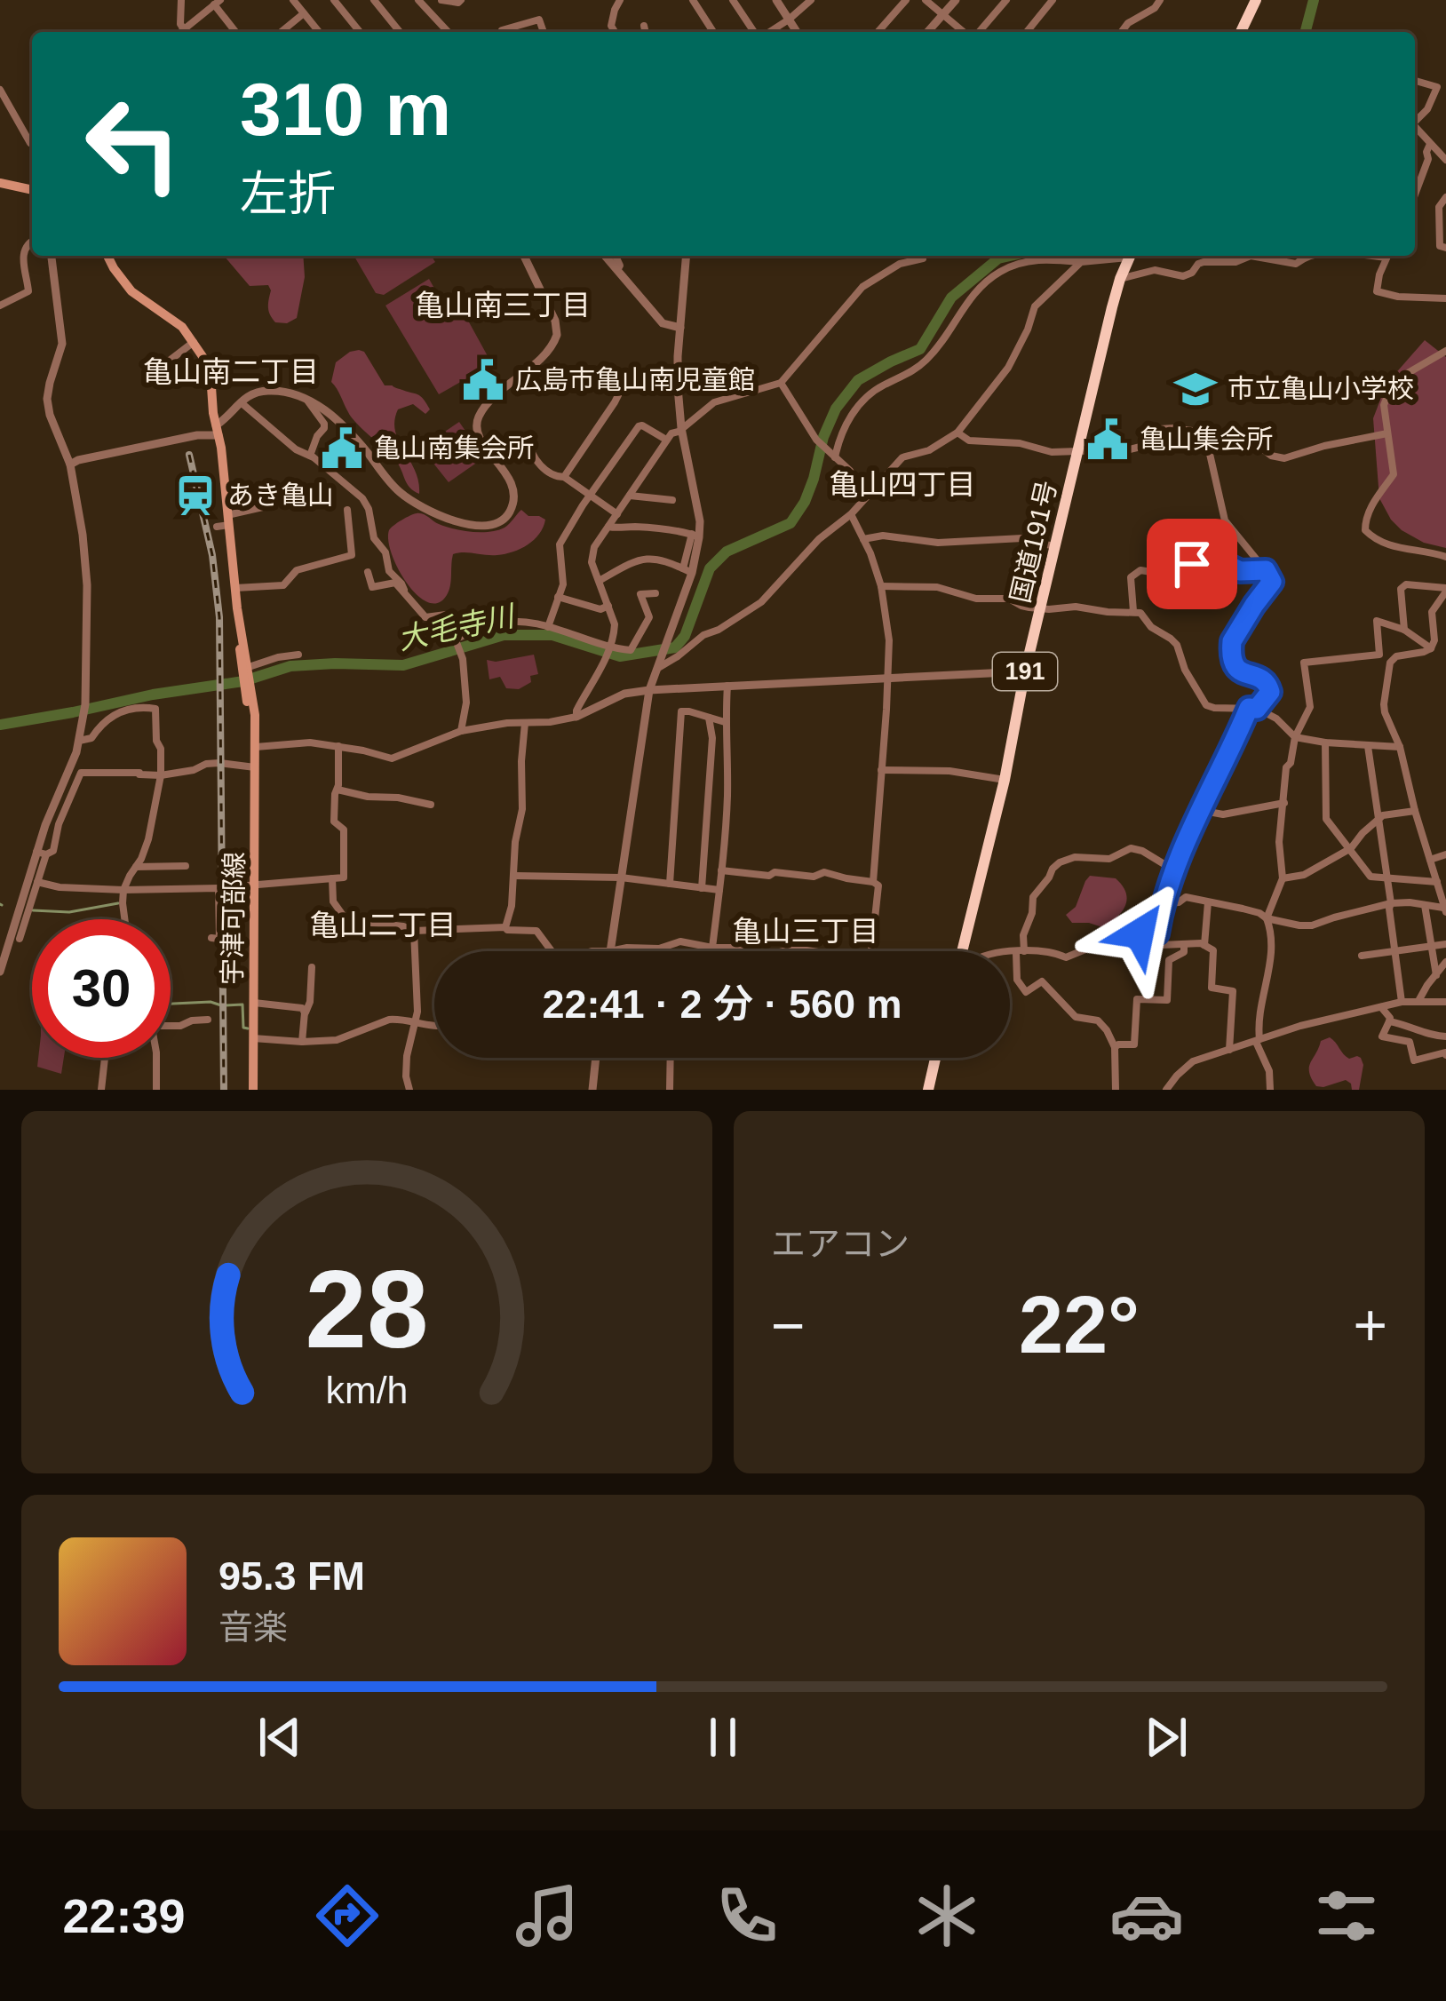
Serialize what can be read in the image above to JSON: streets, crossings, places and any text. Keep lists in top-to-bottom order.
{
  "streets": {
    "highway": ["国道191号", "191"],
    "main road": ["宇津可部線"]
  },
  "districts": [
    "亀山南三丁目",
    "亀山南二丁目",
    "亀山四丁目",
    "亀山二丁目",
    "亀山三丁目"
  ],
  "water": ["大毛寺川"],
  "places": {
    "public building": ["広島市亀山南児童館", "亀山集会所", "亀山南集会所"],
    "school or university": ["市立亀山小学校"],
    "station": ["あき亀山"]
  },
  "page": {
    "turn": ["310 m", "左折"],
    "limit": "30",
    "trip": "22:41 · 2 分 · 560 m",
    "tile": "エアコン",
    "heat": ["−", "22°", "+"],
    "song": ["95.3 FM", "音楽"],
    "tabs": "22:39",
    "gauge": ["28", "km/h"]
  }
}
